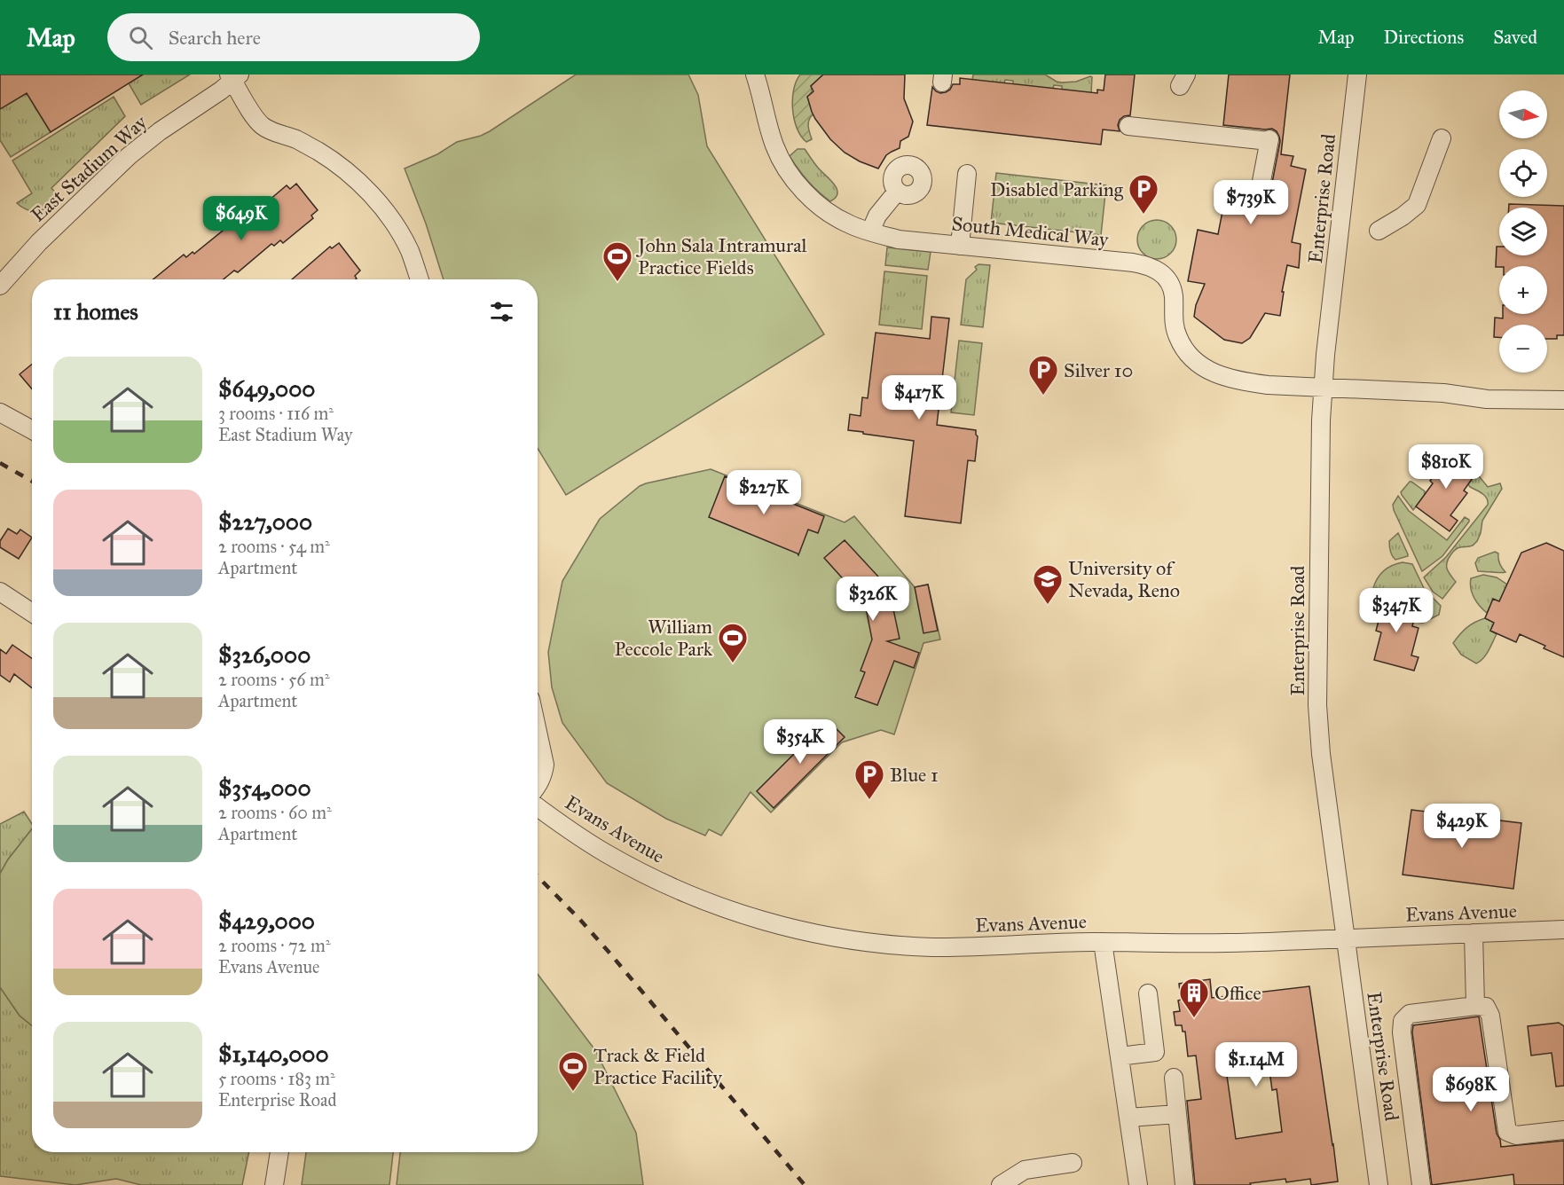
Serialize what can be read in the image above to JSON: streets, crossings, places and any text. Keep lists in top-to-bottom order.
{
  "streets": {
    "street": [
      "East Stadium Way",
      "Enterprise Road",
      "South Medical Way",
      "Evans Avenue"
    ]
  },
  "crossings": [
    ["Enterprise Road", "South Medical Way"],
    ["Enterprise Road", "Evans Avenue"]
  ],
  "places": {
    "parking": ["Disabled Parking", "Silver 10", "Blue 1"],
    "sports": ["John Sala Intramural Practice Fields", "William Peccole Park", "Track & Field Practice Facility"],
    "school or university": ["University of Nevada, Reno"],
    "building": ["Office"]
  },
  "north": "right",
  "page": {
    "header": "Map",
    "search": "Search here",
    "nav": ["Map", "Directions", "Saved"],
    "map_buttons": ["+", "−"],
    "price": [
      "$739K",
      "$649K",
      "$417K",
      "$810K",
      "$227K",
      "$326K",
      "$347K",
      "$354K",
      "$429K",
      "$1.14M",
      "$698K"
    ],
    "heading": "11 homes",
    "list": [
      {
        "name": "$649,000",
        "note": "3 rooms · 116 m² · East Stadium Way"
      },
      {
        "name": "$227,000",
        "note": "2 rooms · 54 m² · Apartment"
      },
      {
        "name": "$326,000",
        "note": "2 rooms · 56 m² · Apartment"
      },
      {
        "name": "$354,000",
        "note": "2 rooms · 60 m² · Apartment"
      },
      {
        "name": "$429,000",
        "note": "2 rooms · 72 m² · Evans Avenue"
      },
      {
        "name": "$1,140,000",
        "note": "5 rooms · 183 m² · Enterprise Road"
      }
    ]
  }
}
